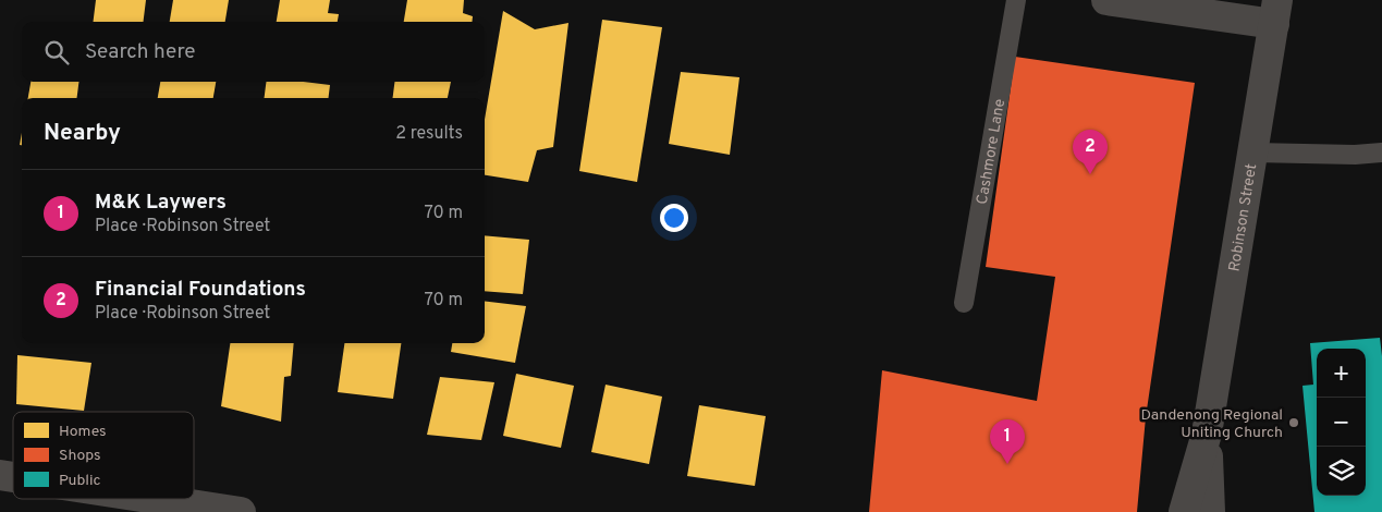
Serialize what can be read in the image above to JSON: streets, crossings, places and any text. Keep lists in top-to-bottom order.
{
  "streets": {
    "street": ["Robinson Street"],
    "lane": ["Cashmore Lane"]
  },
  "places": ["Dandenong Regional Uniting Church"],
  "legend": ["Homes", "Shops", "Public"],
  "page": {
    "search": "Search here",
    "heading": ["Nearby", "2 results"],
    "pins": ["2", "1"],
    "list": [
      {
        "mark": "1",
        "name": "M&K Laywers",
        "note": "Place · Robinson Street",
        "value": "70 m"
      },
      {
        "mark": "2",
        "name": "Financial Foundations",
        "note": "Place · Robinson Street",
        "value": "70 m"
      }
    ],
    "map_buttons": ["+", "−"]
  }
}
